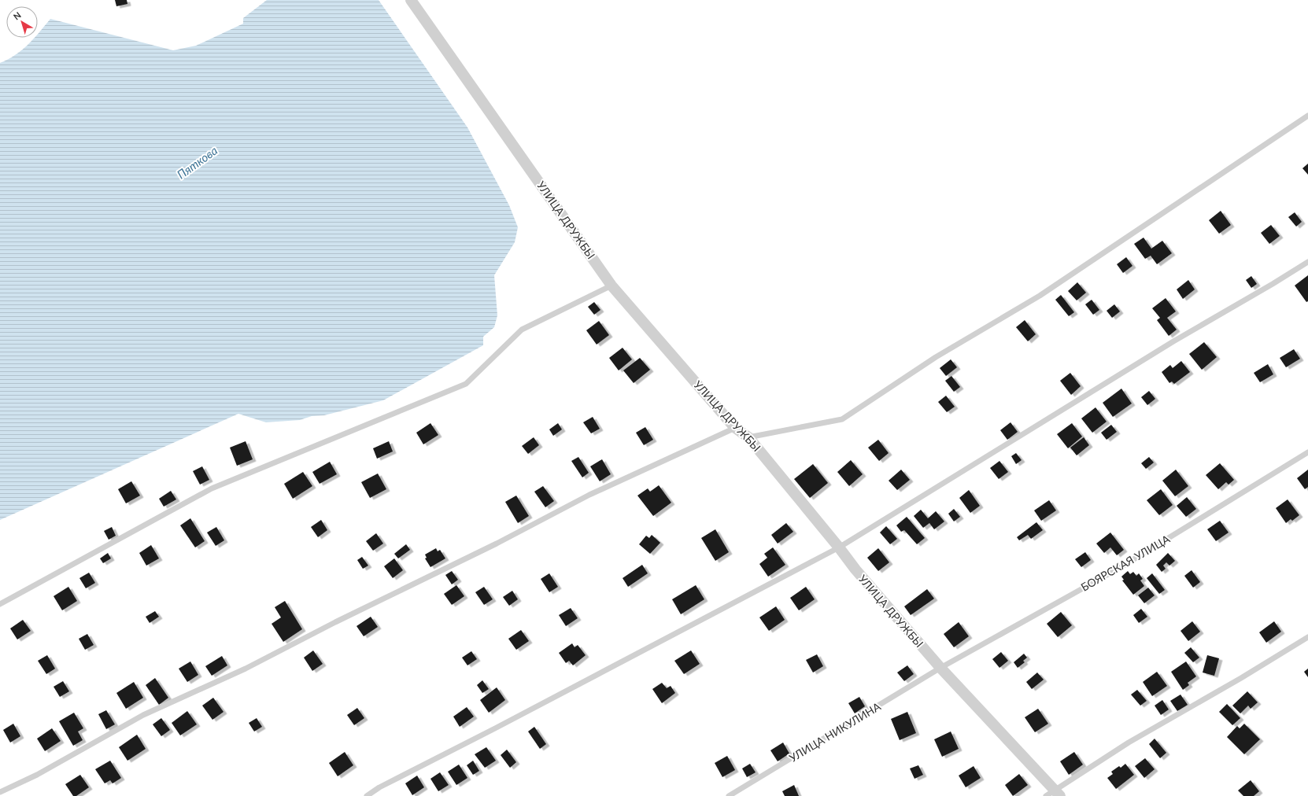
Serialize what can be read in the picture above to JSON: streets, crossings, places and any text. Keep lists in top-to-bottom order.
{
  "streets": {
    "street": ["УЛИЦА ДРУЖБЫ"],
    "lane": ["БОЯРСКАЯ УЛИЦА", "УЛИЦА НИКУЛИНА"]
  },
  "crossings": [
    ["УЛИЦА ДРУЖБЫ", "БОЯРСКАЯ УЛИЦА"],
    ["УЛИЦА ДРУЖБЫ", "УЛИЦА НИКУЛИНА"],
    ["БОЯРСКАЯ УЛИЦА", "УЛИЦА НИКУЛИНА"]
  ],
  "water": ["Пяткова"],
  "north": "top left"
}
